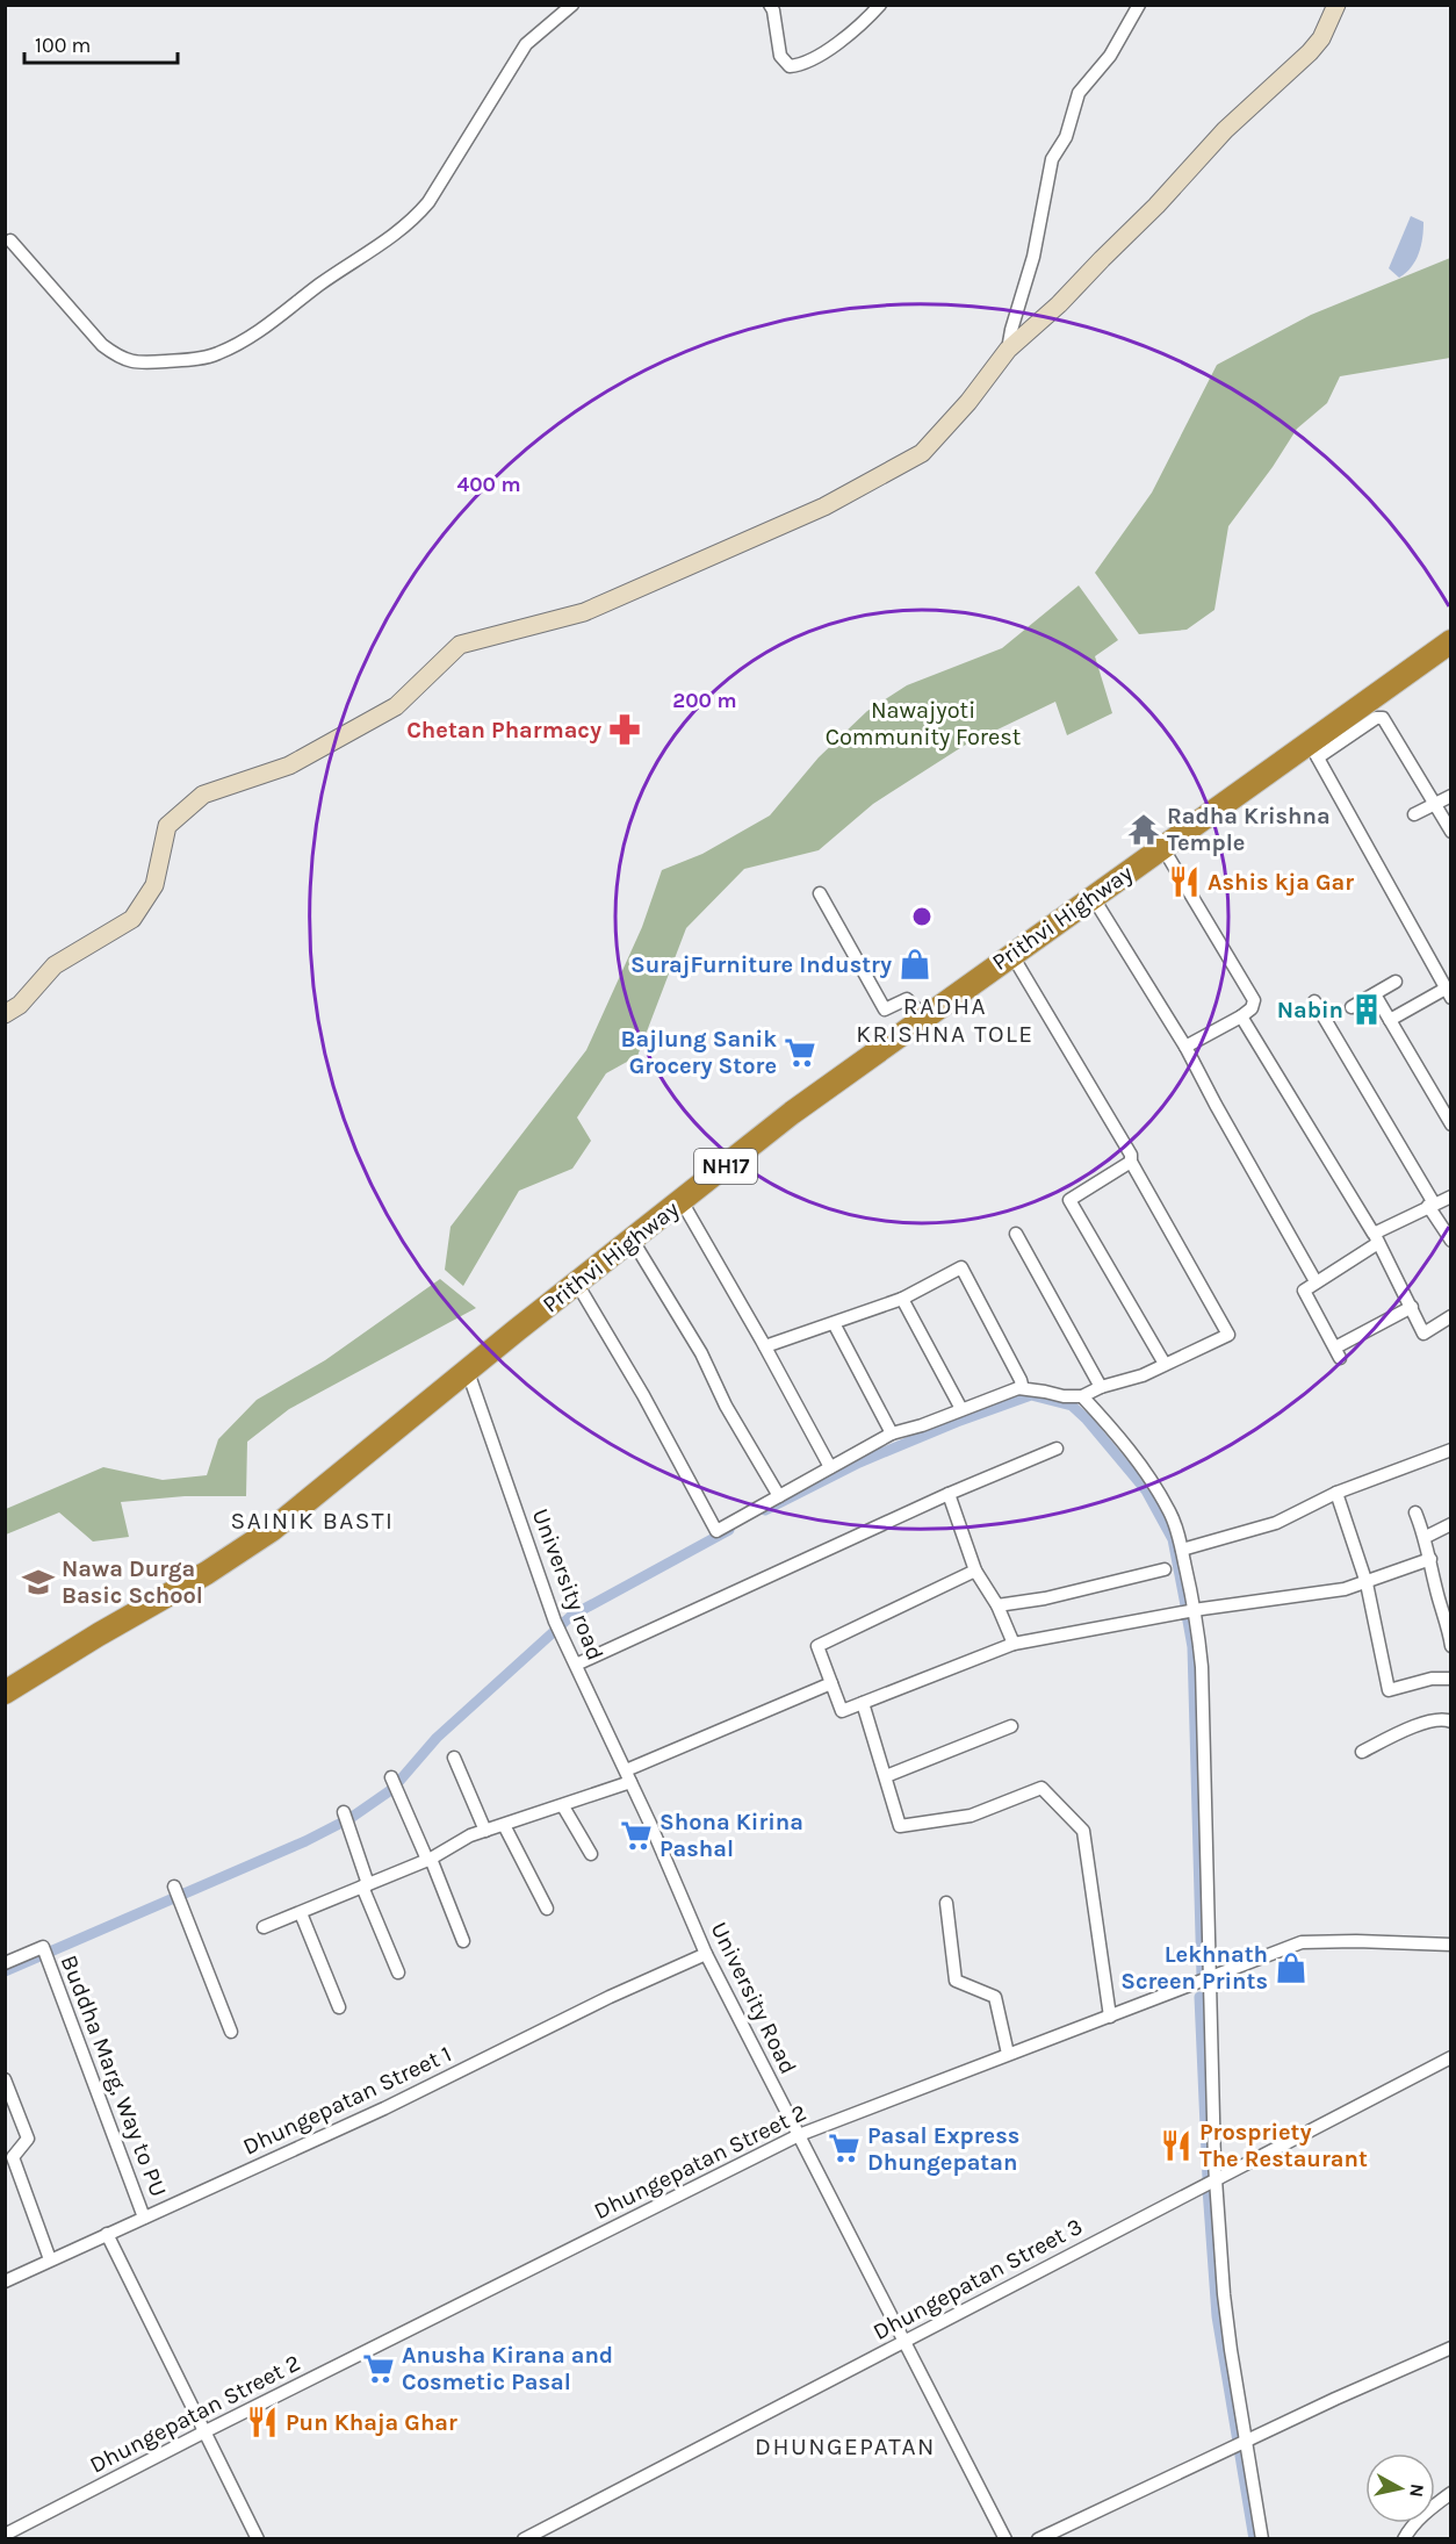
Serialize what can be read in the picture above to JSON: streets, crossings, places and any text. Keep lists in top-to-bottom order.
{
  "streets": {
    "highway": ["Prithvi Highway", "NH17"],
    "street": [
      "University road",
      "University Road",
      "Buddha Marg, Way to PU",
      "Dhungepatan Street 1",
      "Dhungepatan Street 2",
      "Dhungepatan Street 3"
    ]
  },
  "crossings": [
    ["Prithvi Highway", "University road"],
    ["University road", "University Road"],
    ["University Road", "Dhungepatan Street 1"],
    ["University Road", "Dhungepatan Street 2"],
    ["University Road", "Dhungepatan Street 3"],
    ["Buddha Marg, Way to PU", "Dhungepatan Street 1"]
  ],
  "districts": ["RADHA KRISHNA TOLE", "SAINIK BASTI", "DHUNGEPATAN"],
  "parks": ["Nawajyoti Community Forest"],
  "places": {
    "pharmacy": ["Chetan Pharmacy"],
    "temple": ["Radha Krishna Temple"],
    "restaurant": ["Ashis kja Gar", "Prospriety The Restaurant", "Pun Khaja Ghar"],
    "shop": ["SurajFurniture Industry", "Lekhnath Screen Prints"],
    "building": ["Nabin"],
    "supermarket": [
      "Bajlung Sanik Grocery Store",
      "Shona Kirina Pashal",
      "Pasal Express Dhungepatan",
      "Anusha Kirana and Cosmetic Pasal"
    ],
    "school or university": ["Nawa Durga Basic School"]
  },
  "scale_bar": "100 m",
  "north": "right",
  "rings": ["400 m", "200 m"]
}
